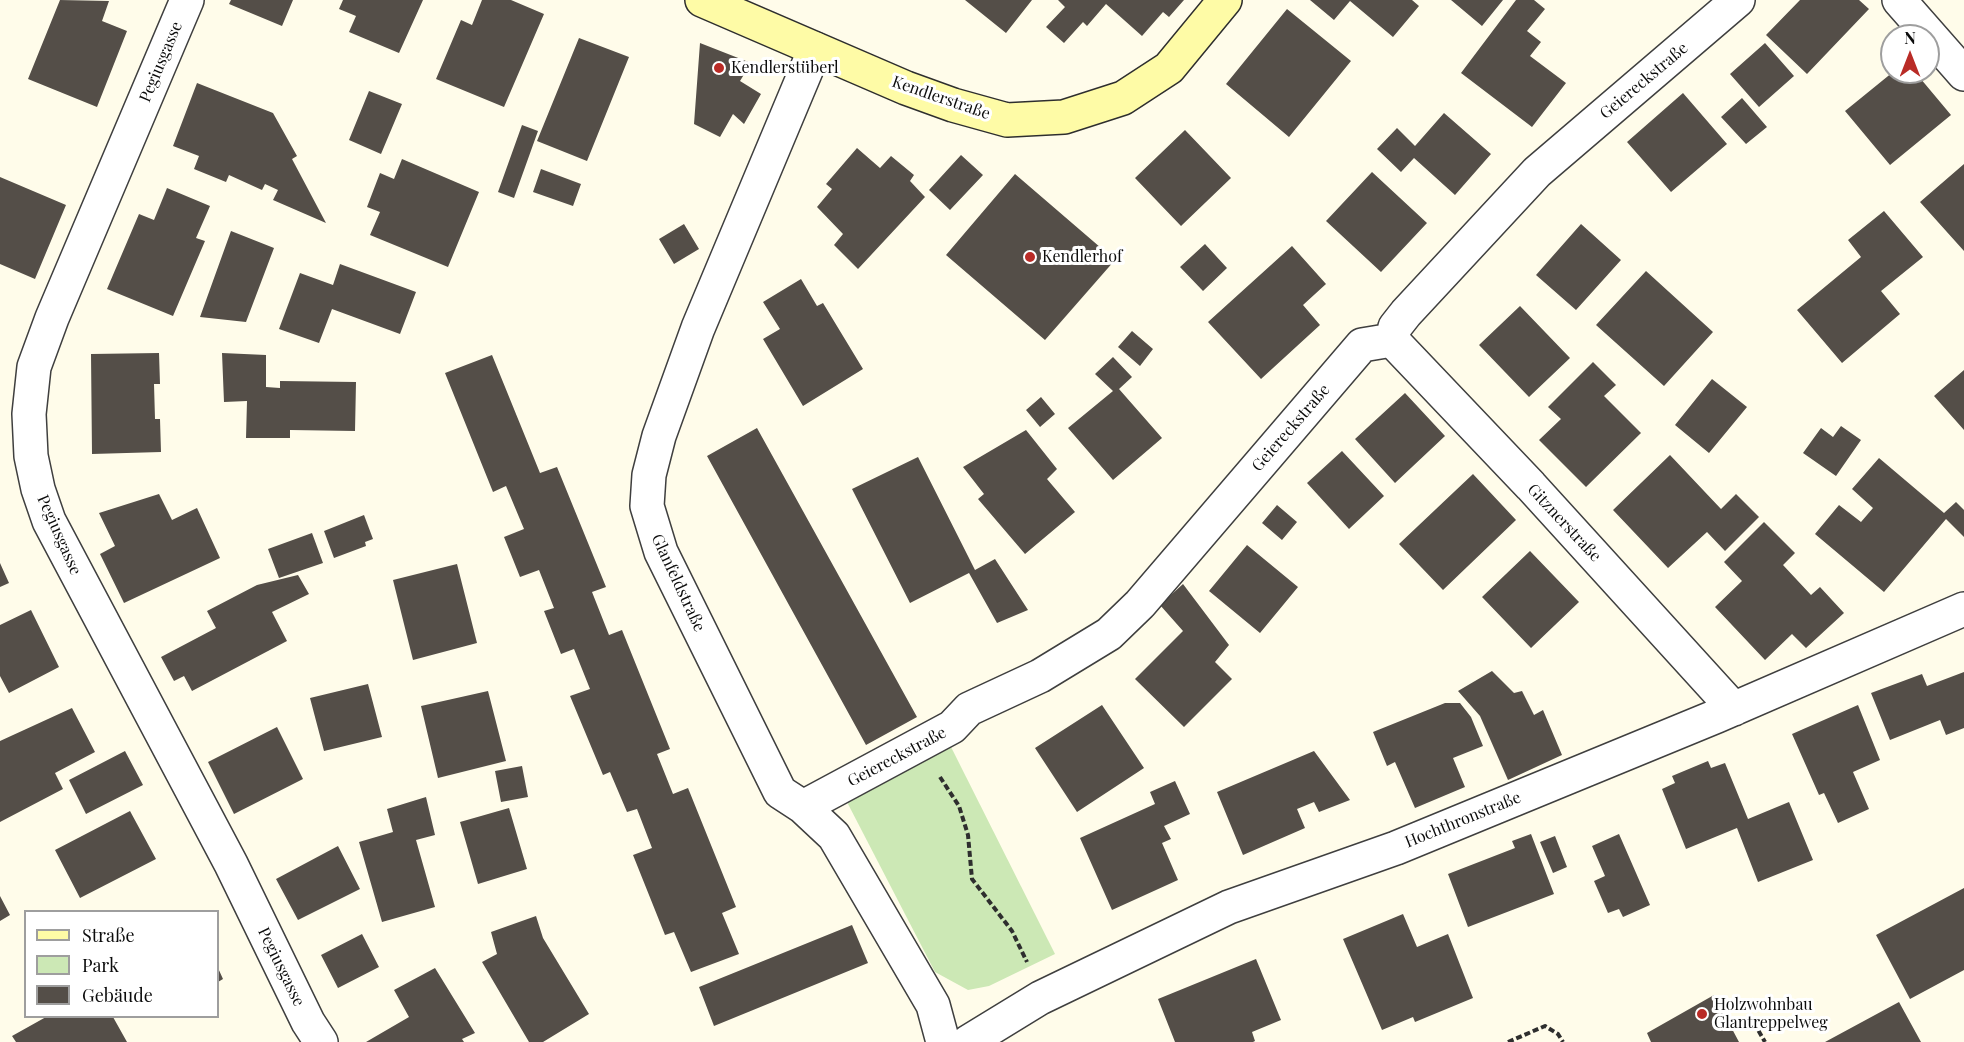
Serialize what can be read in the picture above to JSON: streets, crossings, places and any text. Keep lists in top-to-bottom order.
{
  "streets": {
    "street": [
      "Pegiusgasse",
      "Geiereckstraße",
      "Kendlerstraße",
      "Gitznerstraße",
      "Glanfeldstraße",
      "Hochthronstraße"
    ]
  },
  "crossings": [
    ["Geiereckstraße", "Gitznerstraße"],
    ["Geiereckstraße", "Glanfeldstraße"],
    ["Kendlerstraße", "Glanfeldstraße"],
    ["Gitznerstraße", "Hochthronstraße"]
  ],
  "places": ["Kendlerstüberl", "Kendlerhof", "Holzwohnbau Glantreppelweg"],
  "legend": ["Straße", "Park", "Gebäude"],
  "north": "top"
}
